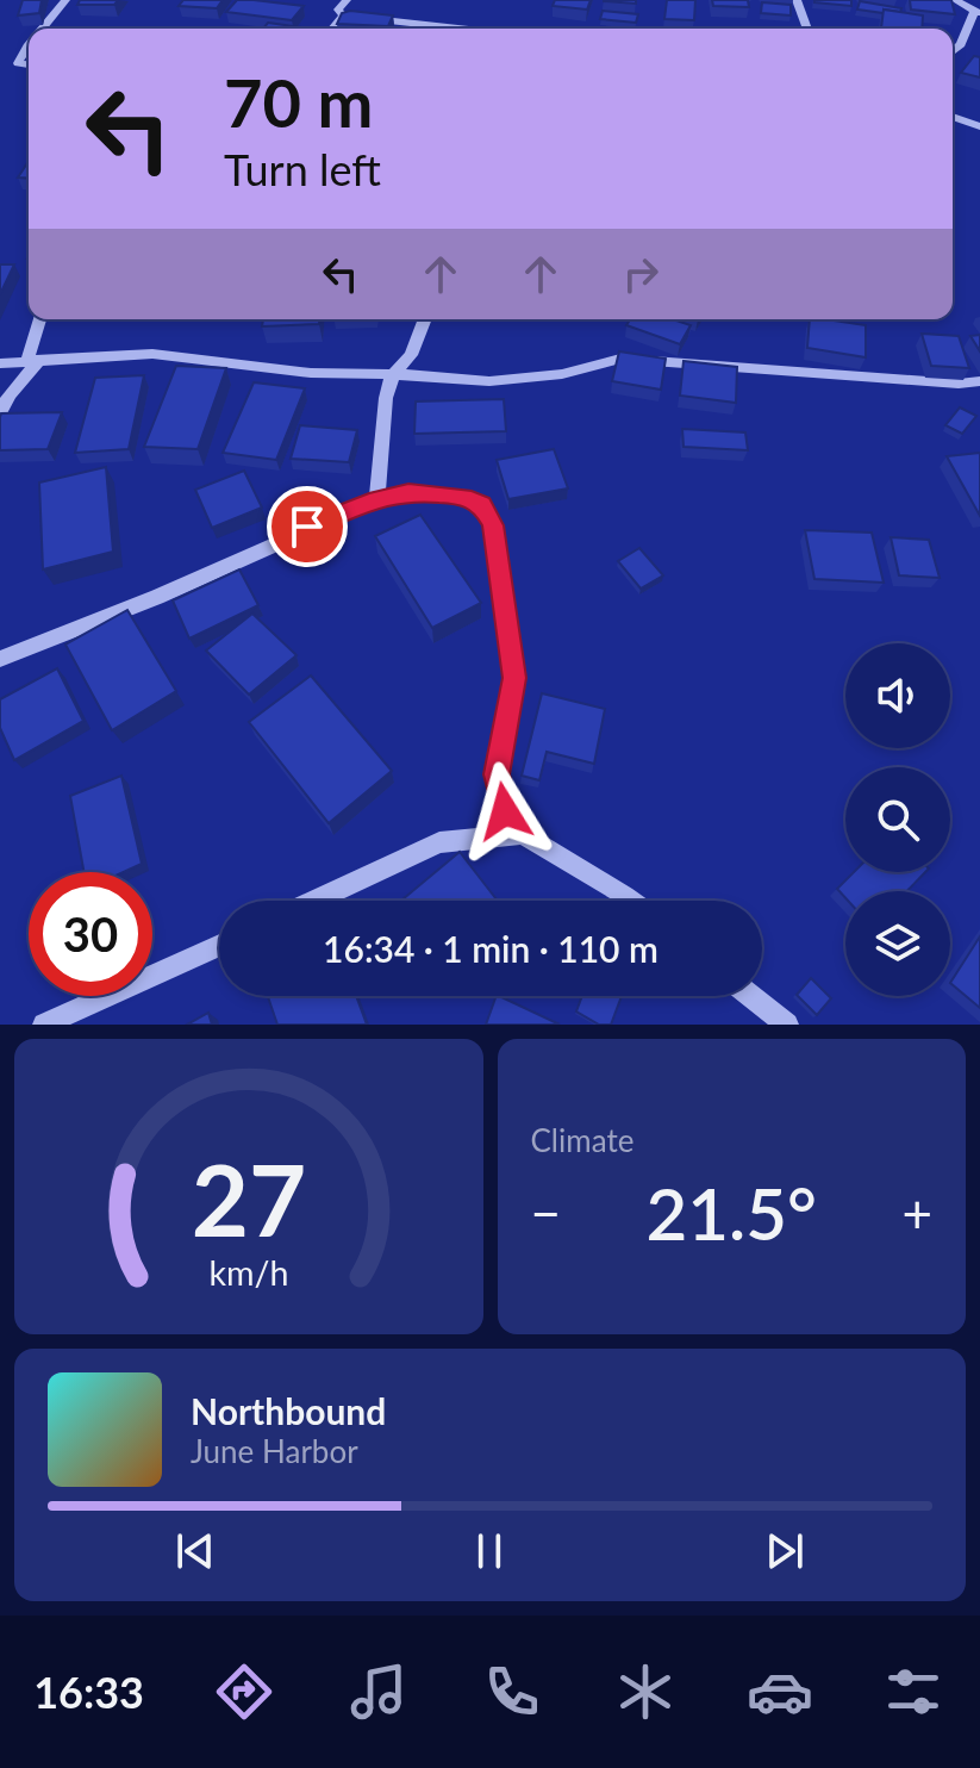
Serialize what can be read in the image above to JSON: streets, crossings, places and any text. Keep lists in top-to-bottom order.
{
  "page": {
    "turn": ["70 m", "Turn left"],
    "limit": "30",
    "trip": "16:34 · 1 min · 110 m",
    "tile": "Climate",
    "heat": ["−", "21.5°", "+"],
    "song": ["Northbound", "June Harbor"],
    "tabs": "16:33",
    "gauge": ["27", "km/h"]
  }
}
